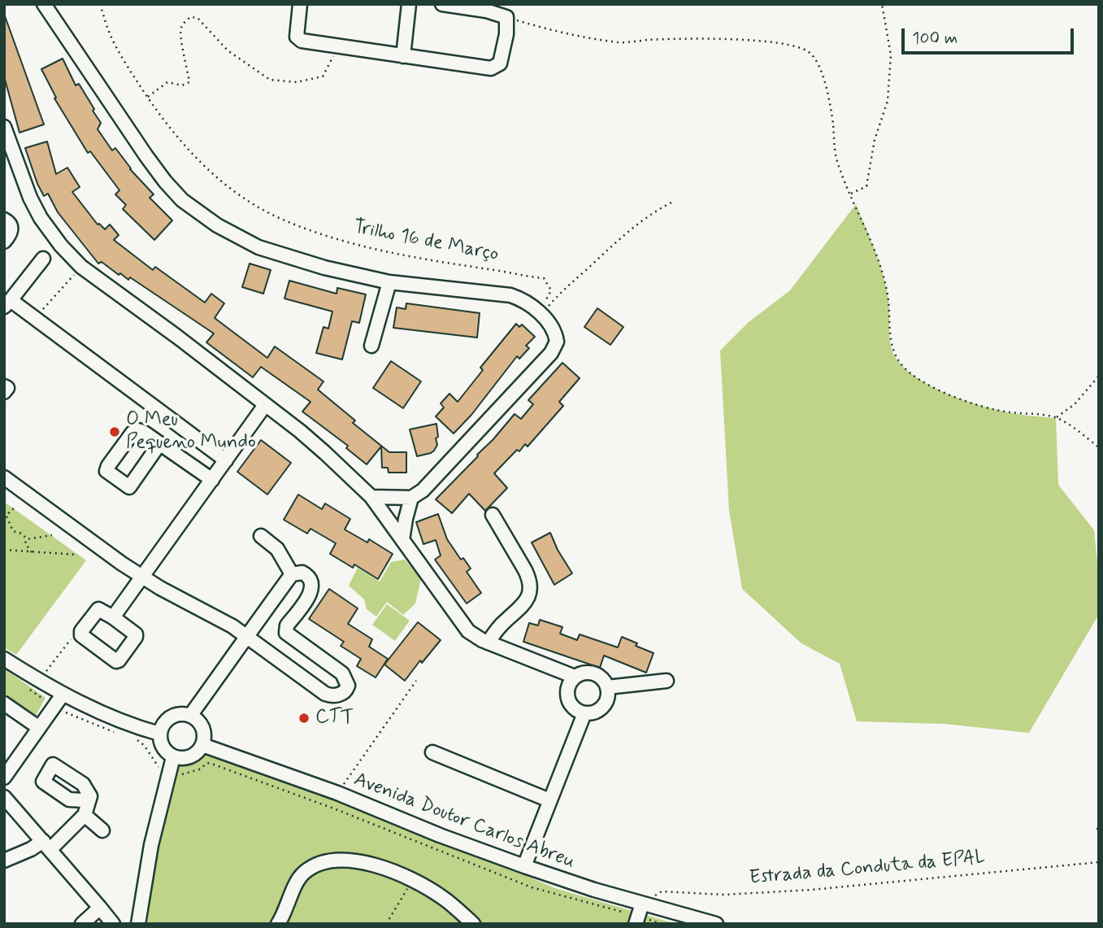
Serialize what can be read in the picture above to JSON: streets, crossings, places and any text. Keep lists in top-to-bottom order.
{
  "streets": {
    "street": ["Avenida Doutor Carlos Abreu"],
    "path": ["Trilho 16 de Março", "Estrada da Conduta da EPAL"]
  },
  "crossings": [
    ["Avenida Doutor Carlos Abreu", "Estrada da Conduta da EPAL"]
  ],
  "places": ["O Meu Pequeno Mundo", "CTT"],
  "scale_bar": "100 m"
}
